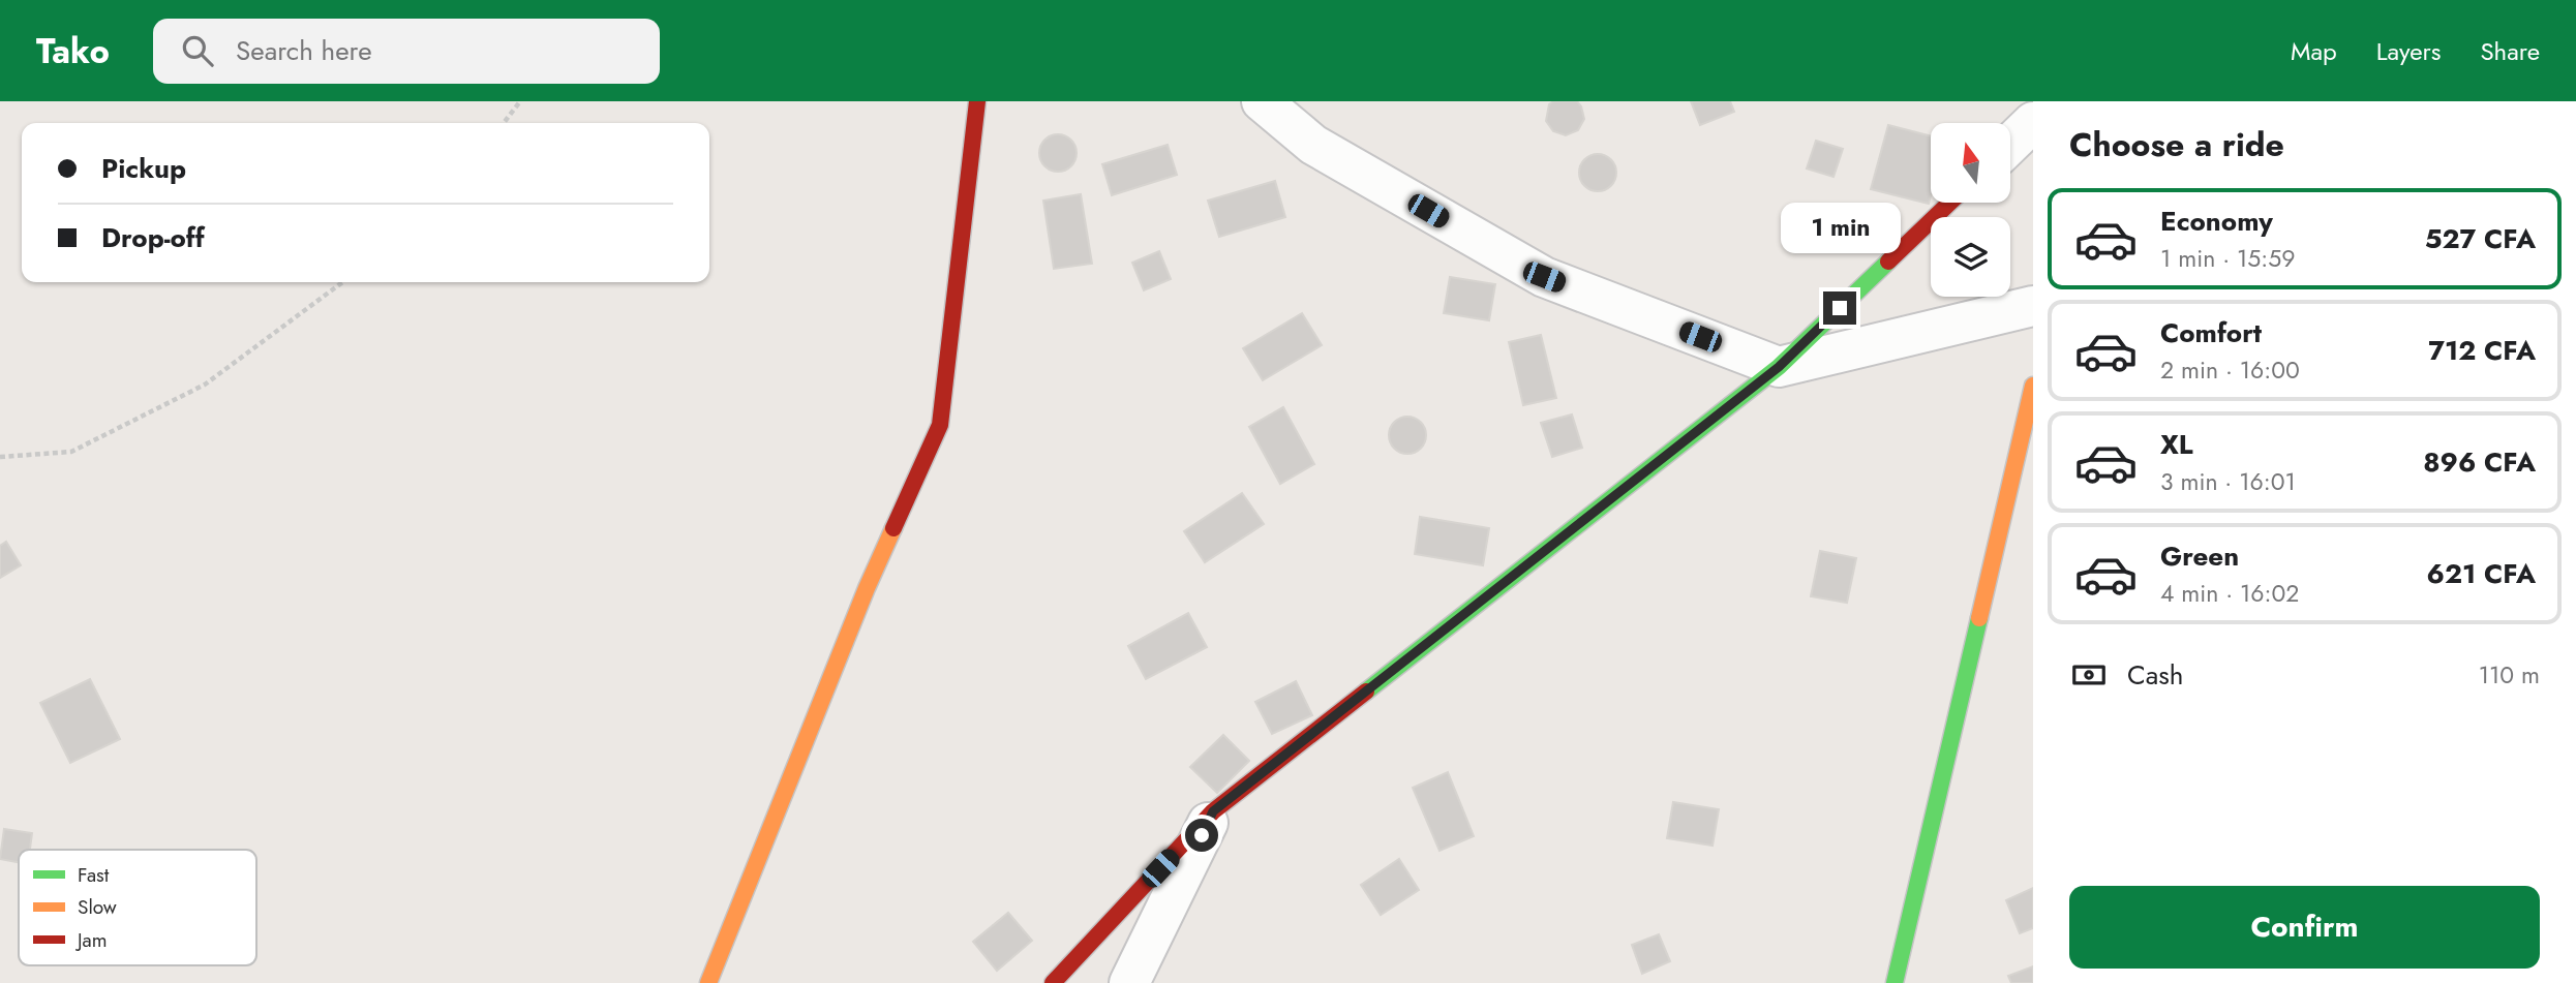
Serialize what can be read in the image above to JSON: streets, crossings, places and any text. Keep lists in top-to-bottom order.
{
  "legend": ["Fast", "Slow", "Jam"],
  "north": "top",
  "page": {
    "header": "Tako",
    "search": "Search here",
    "nav": ["Map", "Layers", "Share"],
    "heading": "Choose a ride",
    "banner": ["Pickup", "Drop-off"],
    "list": [
      {
        "name": "Economy",
        "note": "1 min · 15:59",
        "value": "527 CFA"
      },
      {
        "name": "Comfort",
        "note": "2 min · 16:00",
        "value": "712 CFA"
      },
      {
        "name": "XL",
        "note": "3 min · 16:01",
        "value": "896 CFA"
      },
      {
        "name": "Green",
        "note": "4 min · 16:02",
        "value": "621 CFA"
      }
    ],
    "bubble": "1 min",
    "pay": ["Cash", "110 m"],
    "buttons": "Confirm"
  }
}
